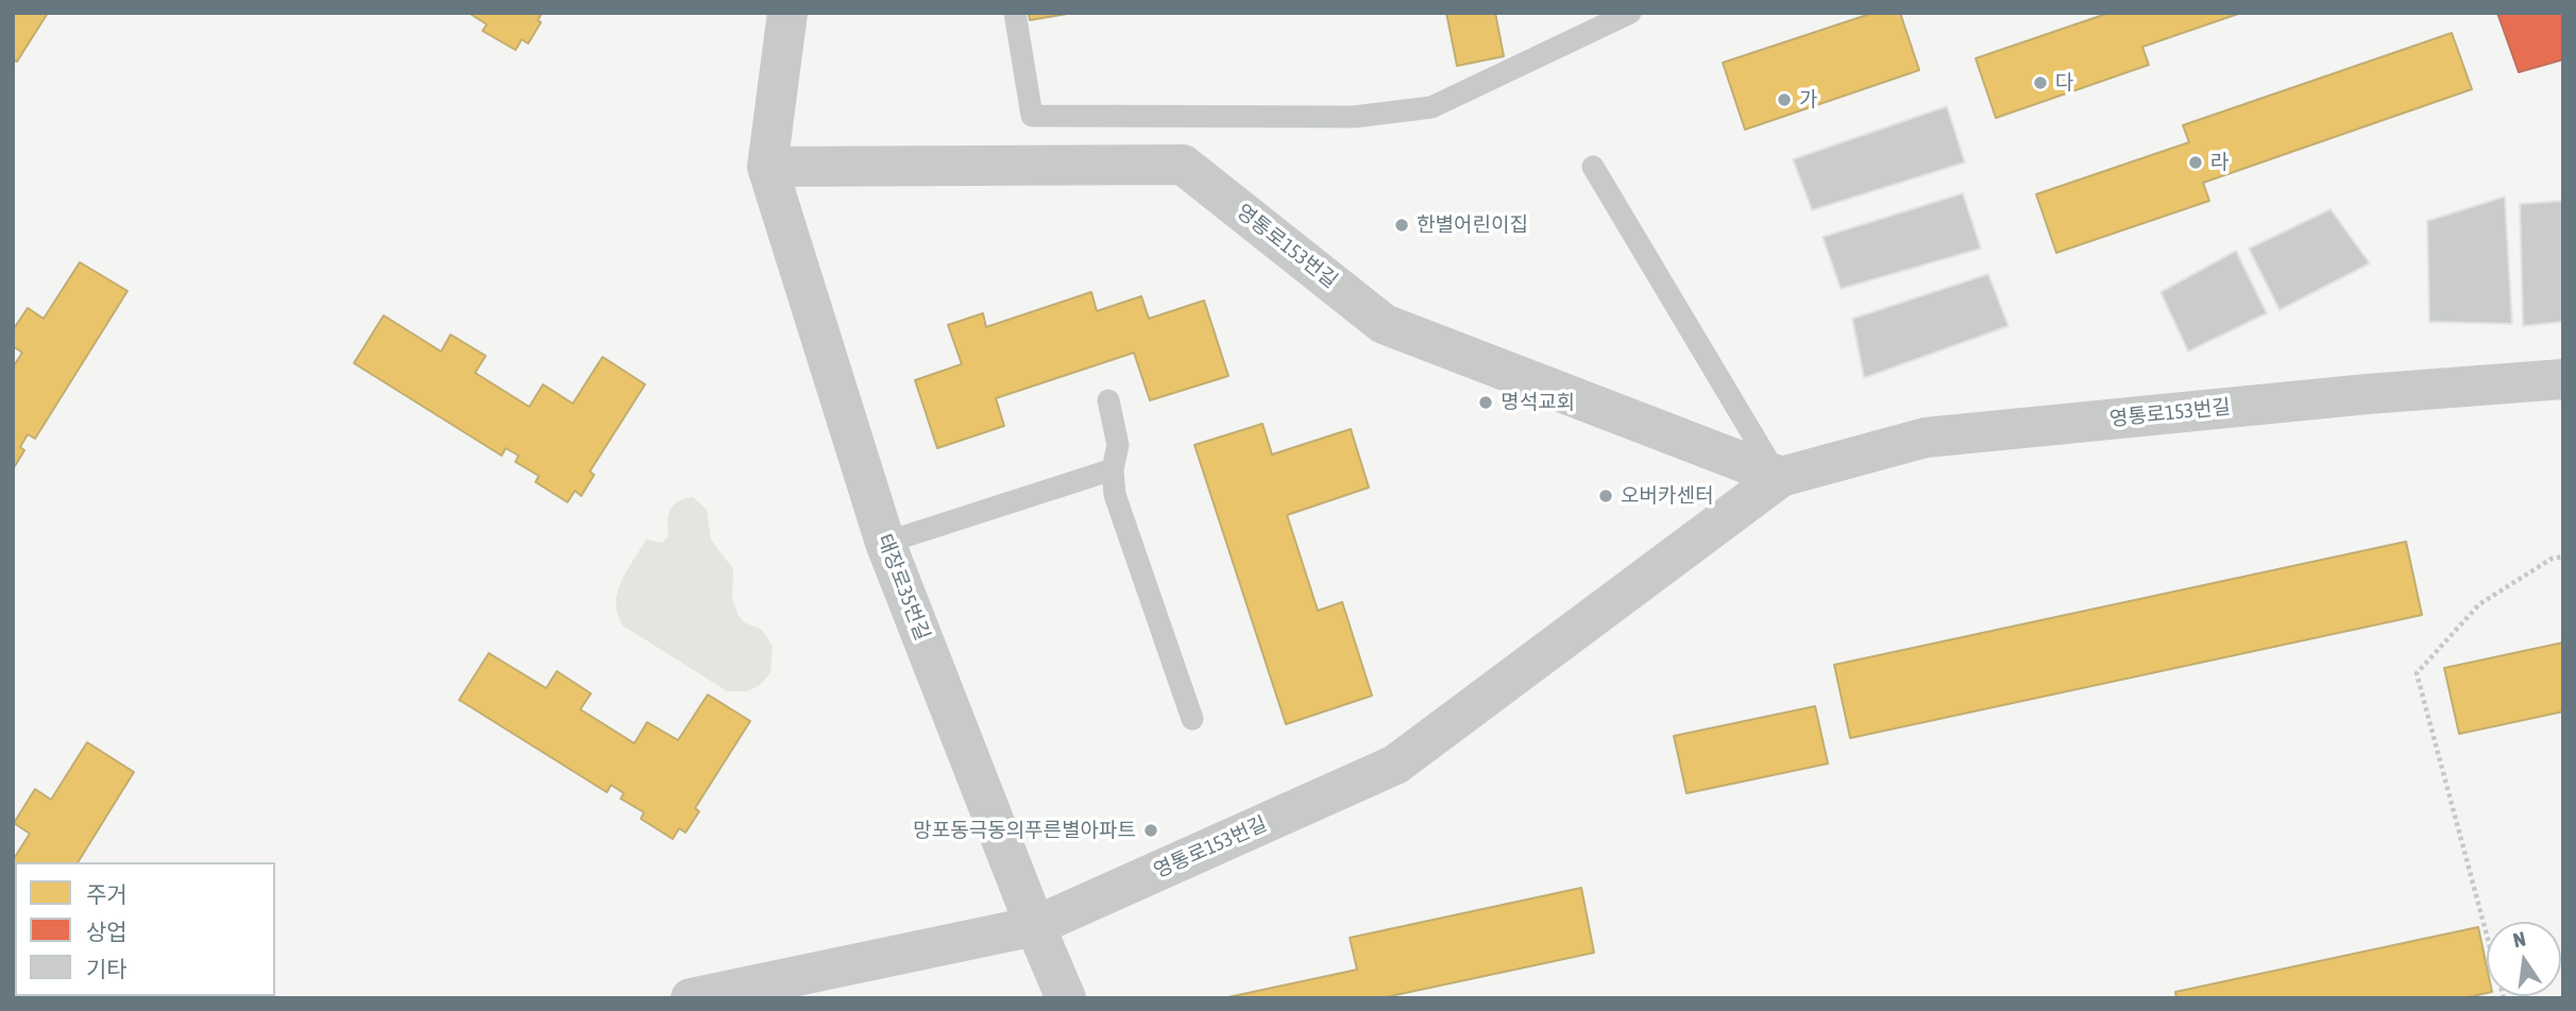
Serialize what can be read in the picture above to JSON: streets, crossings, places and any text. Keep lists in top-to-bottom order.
{
  "streets": {
    "street": ["영통로153번길", "태장로35번길"]
  },
  "crossings": [
    ["영통로153번길", "태장로35번길"]
  ],
  "places": [
    "다",
    "가",
    "라",
    "한별어린이집",
    "명석교회",
    "오버카센터",
    "망포동극동의푸른별아파트"
  ],
  "legend": ["주거", "상업", "기타"],
  "north": "top"
}
